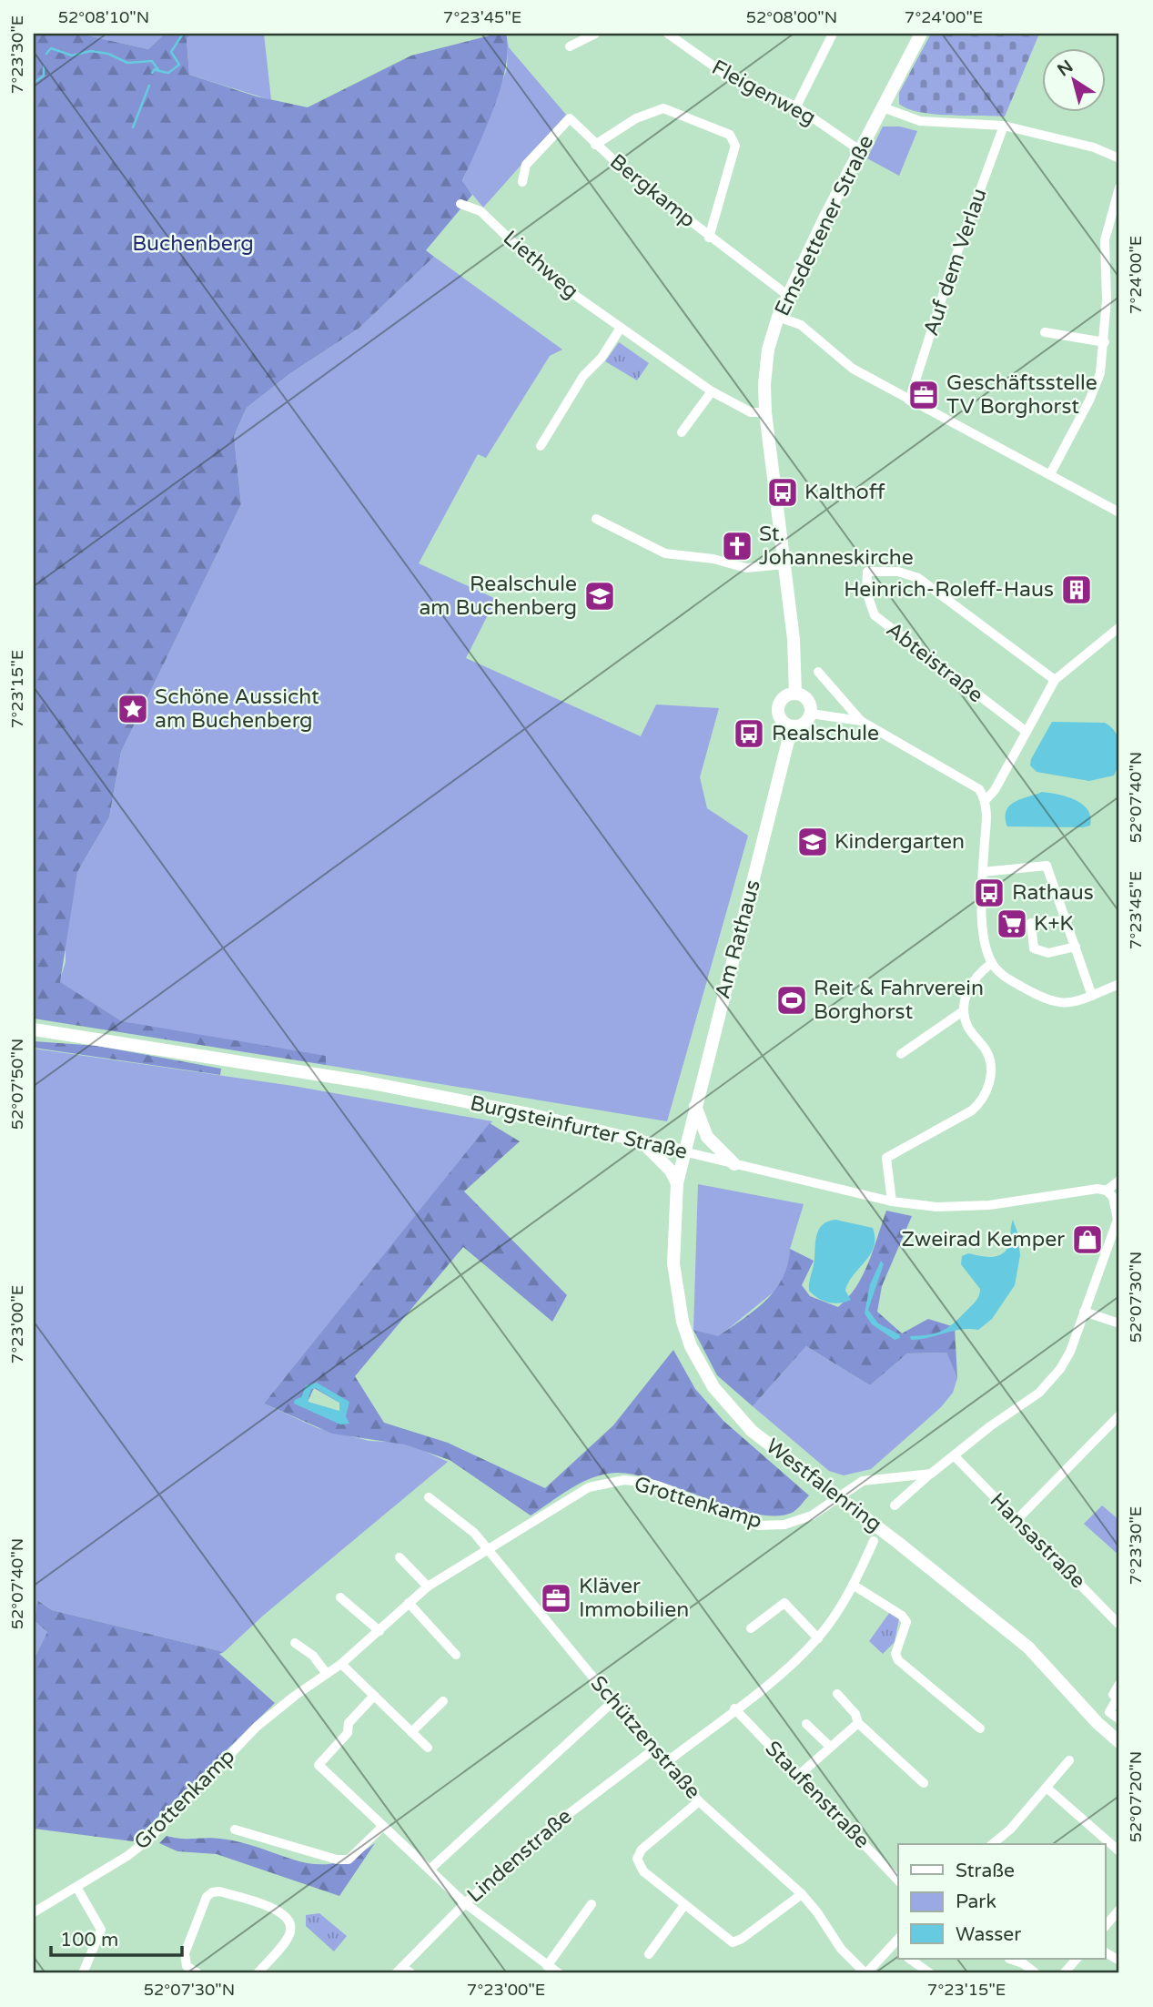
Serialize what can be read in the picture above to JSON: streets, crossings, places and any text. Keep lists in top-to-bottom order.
{
  "streets": {
    "main road": [
      "Emsdettener Straße",
      "Am Rathaus",
      "Burgsteinfurter Straße",
      "Westfalenring"
    ],
    "street": [
      "Fleigenweg",
      "Bergkamp",
      "Auf dem Verlau",
      "Liethweg",
      "Abteistraße",
      "Grottenkamp",
      "Hansastraße",
      "Schützenstraße",
      "Staufenstraße",
      "Lindenstraße"
    ]
  },
  "crossings": [
    ["Fleigenweg", "Emsdettener Straße"],
    ["Bergkamp", "Emsdettener Straße"],
    ["Emsdettener Straße", "Liethweg"],
    ["Emsdettener Straße", "Am Rathaus"],
    ["Am Rathaus", "Burgsteinfurter Straße"],
    ["Am Rathaus", "Westfalenring"],
    ["Burgsteinfurter Straße", "Westfalenring"],
    ["Westfalenring", "Grottenkamp"],
    ["Grottenkamp", "Schützenstraße"],
    ["Schützenstraße", "Lindenstraße"]
  ],
  "parks": ["Buchenberg"],
  "places": {
    "office": ["Geschäftsstelle TV Borghorst", "Kläver Immobilien"],
    "bus stop": ["Kalthoff", "Realschule", "Rathaus"],
    "church": ["St. Johanneskirche"],
    "building": ["Heinrich-Roleff-Haus"],
    "school or university": ["Realschule am Buchenberg", "Kindergarten"],
    "place": ["Schöne Aussicht am Buchenberg"],
    "supermarket": ["K+K"],
    "sports": ["Reit & Fahrverein Borghorst"],
    "shop": ["Zweirad Kemper"]
  },
  "legend": ["Straße", "Park", "Wasser"],
  "scale_bar": "100 m",
  "north": "top left",
  "coordinates": [
    "52°08'10\"N",
    "7°23'45\"E",
    "52°08'00\"N",
    "7°24'00\"E",
    "7°23'30\"E",
    "7°23'15\"E",
    "52°07'40\"N",
    "52°07'50\"N",
    "52°07'30\"N",
    "7°23'00\"E",
    "52°07'20\"N"
  ]
}
